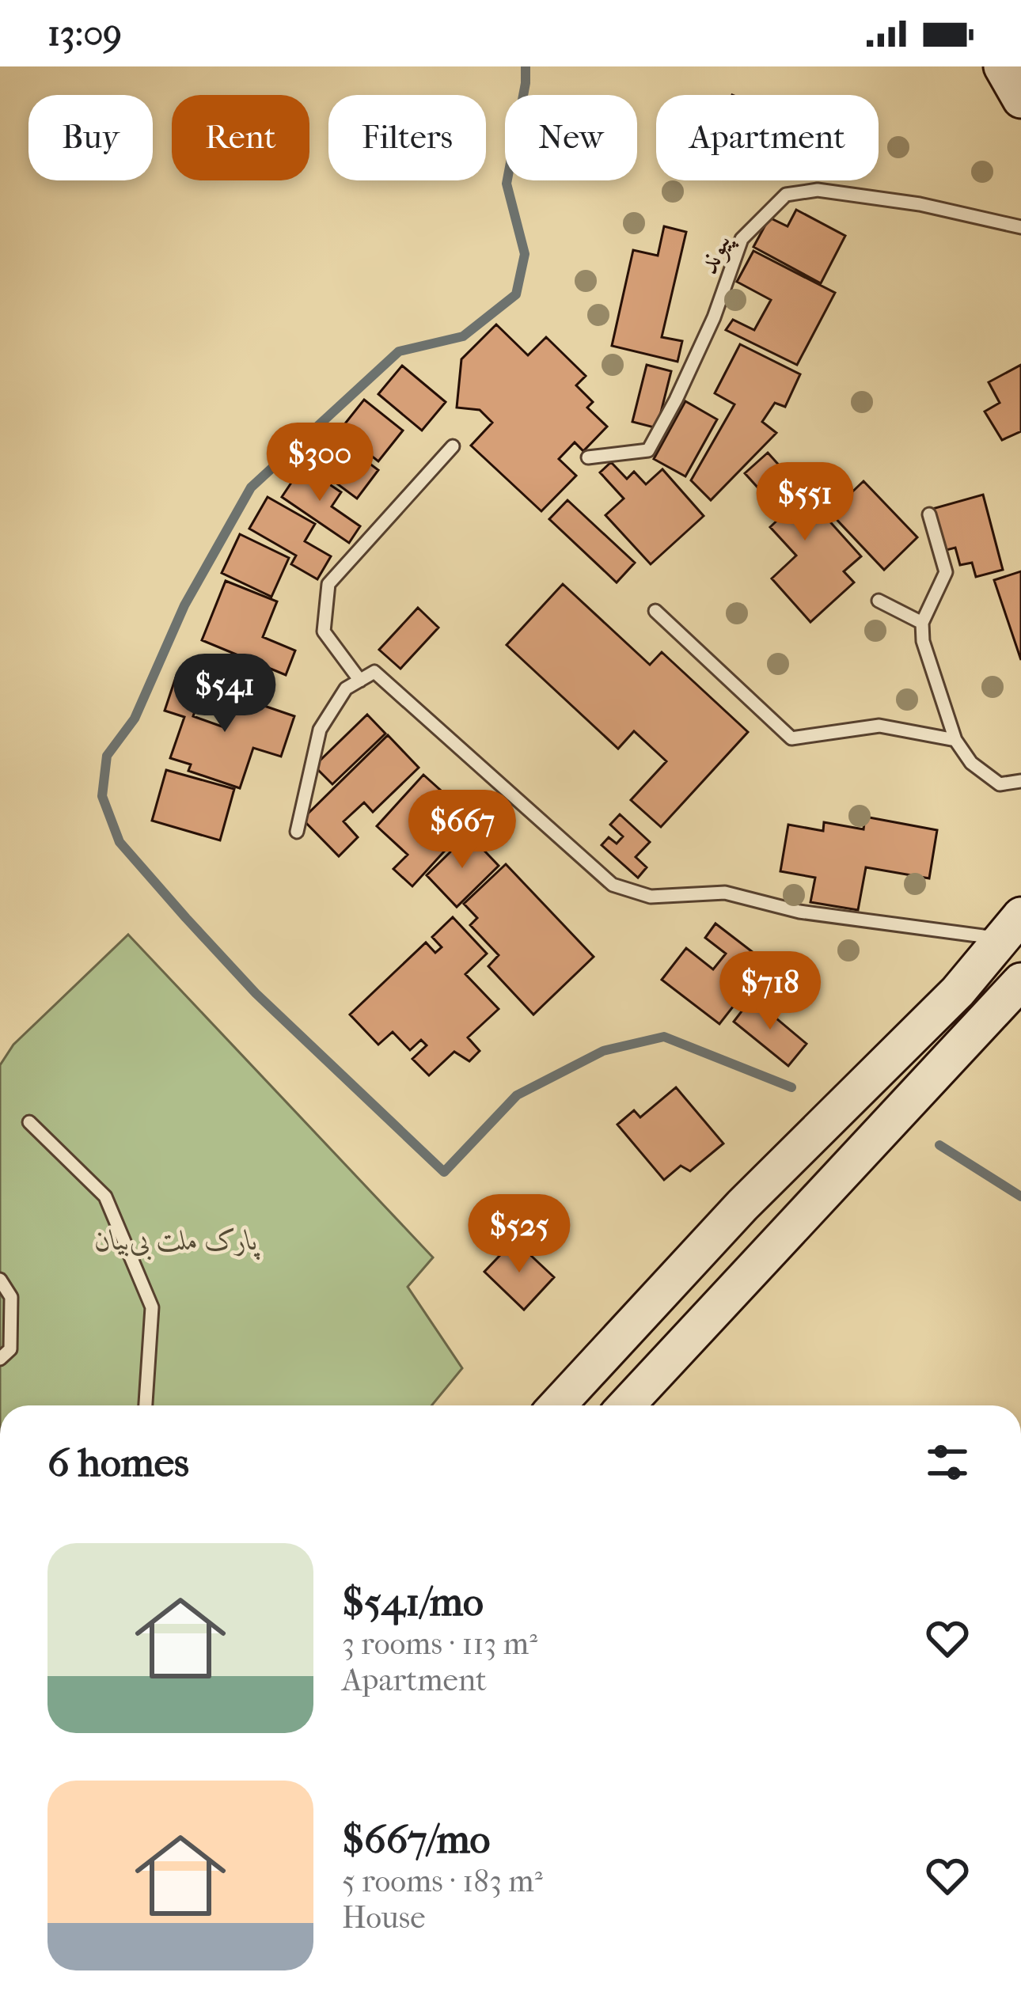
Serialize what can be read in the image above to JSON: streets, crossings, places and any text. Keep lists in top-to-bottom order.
{
  "streets": {
    "lane": ["پیوند"]
  },
  "parks": ["پارک ملت بی‌بیان"],
  "page": {
    "status": "13:09",
    "chip": [
      "Buy",
      "Rent",
      "Filters",
      "New",
      "Apartment"
    ],
    "price": [
      "$300",
      "$551",
      "$541",
      "$667",
      "$718",
      "$525"
    ],
    "heading": "6 homes",
    "list": [
      {
        "name": "$541/mo",
        "note": "3 rooms · 113 m² · Apartment"
      },
      {
        "name": "$667/mo",
        "note": "5 rooms · 183 m² · House"
      }
    ]
  }
}
